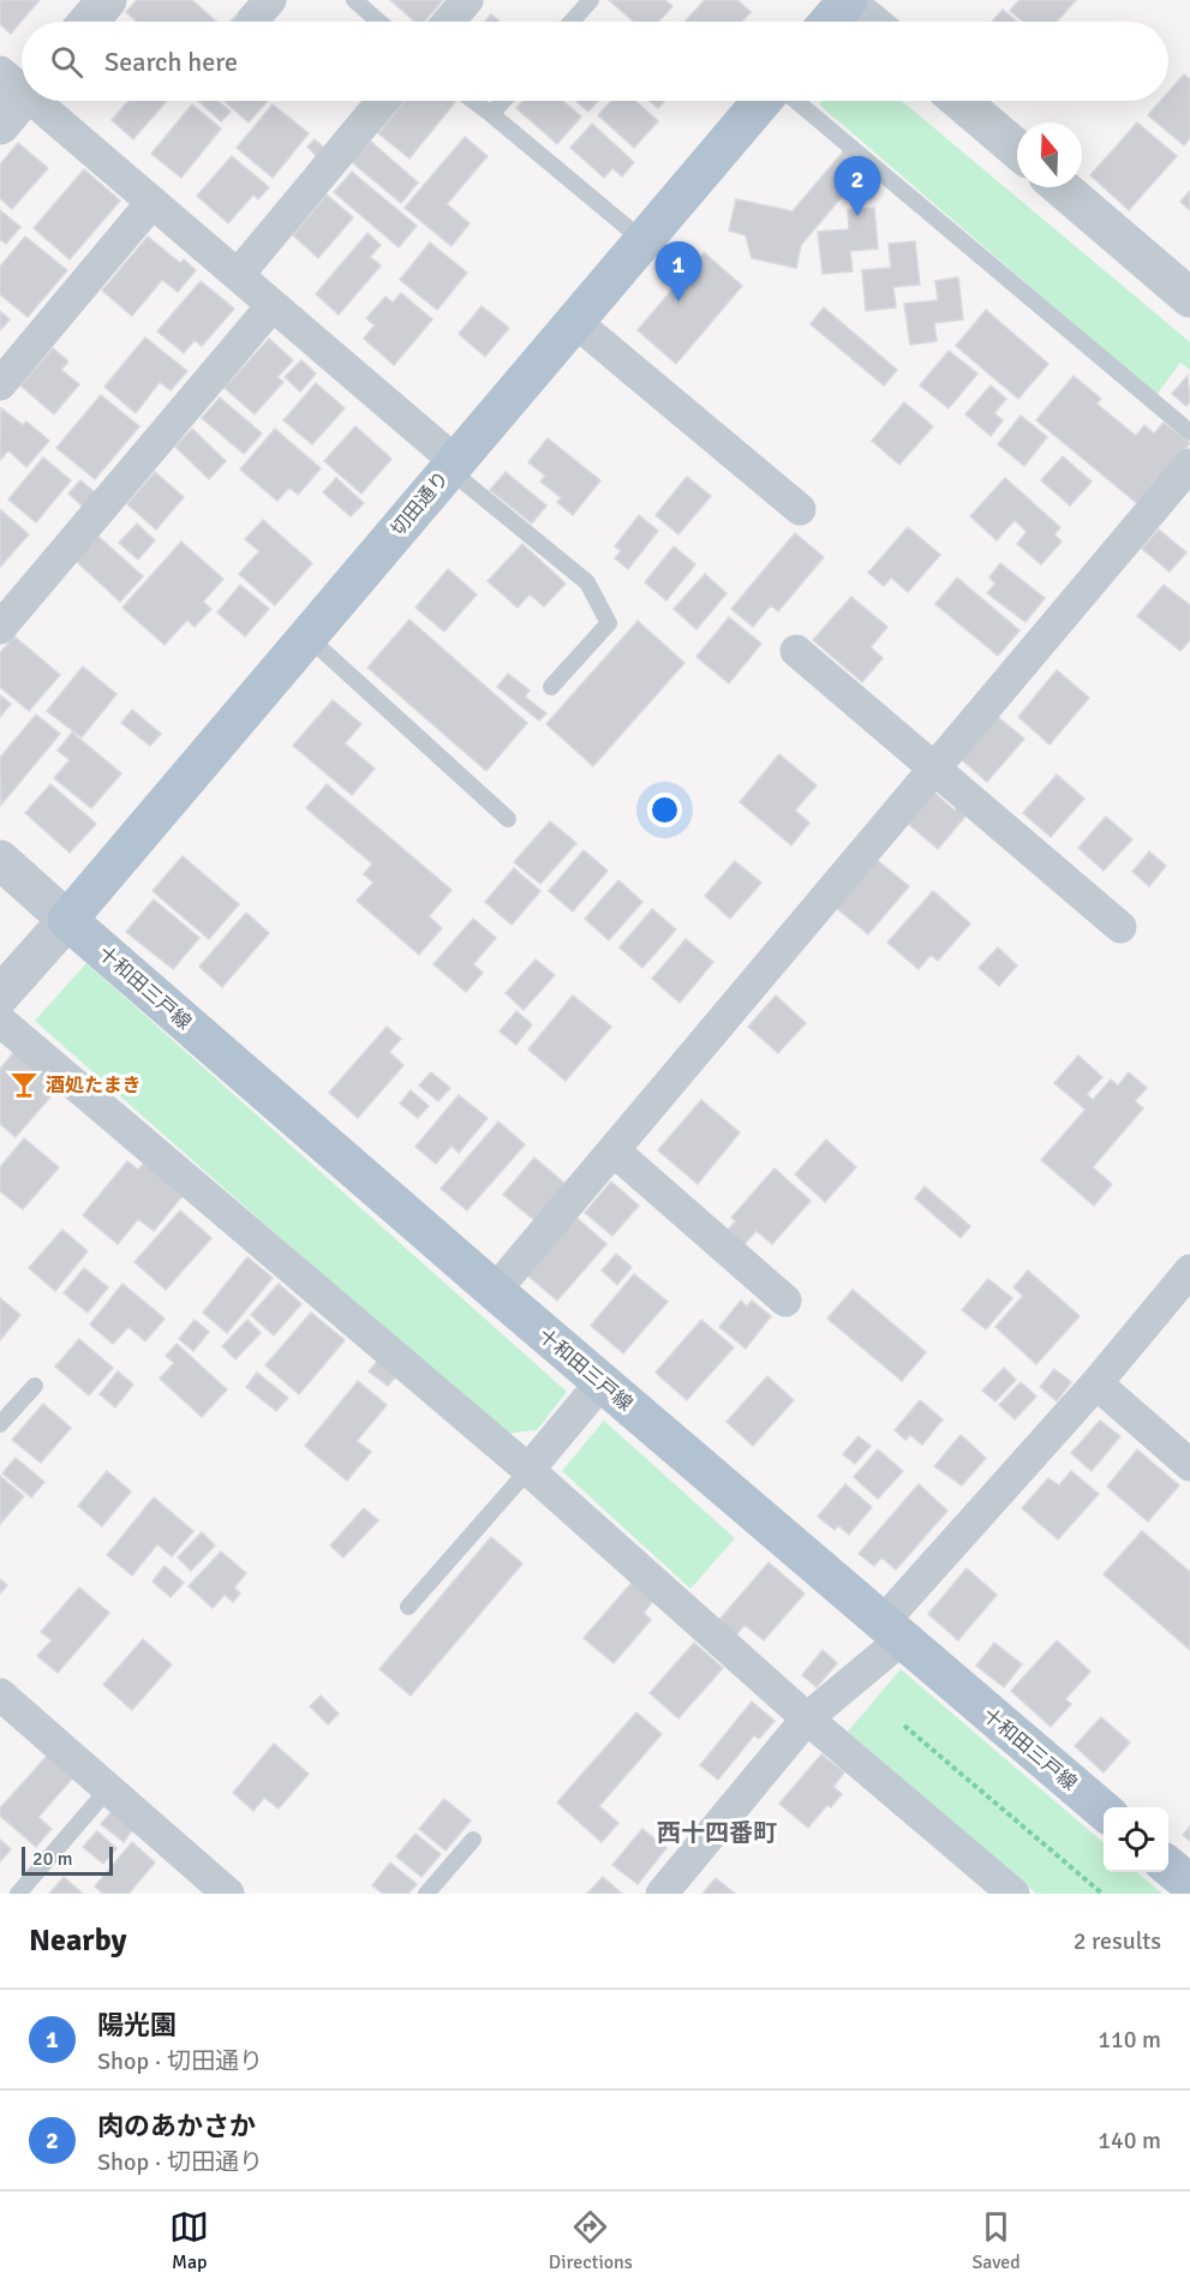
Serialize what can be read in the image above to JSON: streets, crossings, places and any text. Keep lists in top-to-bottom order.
{
  "streets": {
    "main road": ["切田通り", "十和田三戸線"]
  },
  "crossings": [
    ["切田通り", "十和田三戸線"]
  ],
  "districts": ["西十四番町"],
  "places": {
    "bar": ["酒処たまき"]
  },
  "scale_bar": "20 m",
  "north": "top",
  "page": {
    "search": "Search here",
    "pins": ["2", "1"],
    "scale": "20 m",
    "heading": ["Nearby", "2 results"],
    "list": [
      {
        "mark": "1",
        "name": "陽光園",
        "note": "Shop · 切田通り",
        "value": "110 m"
      },
      {
        "mark": "2",
        "name": "肉のあかさか",
        "note": "Shop · 切田通り",
        "value": "140 m"
      }
    ],
    "nav": ["Map", "Directions", "Saved"]
  }
}
